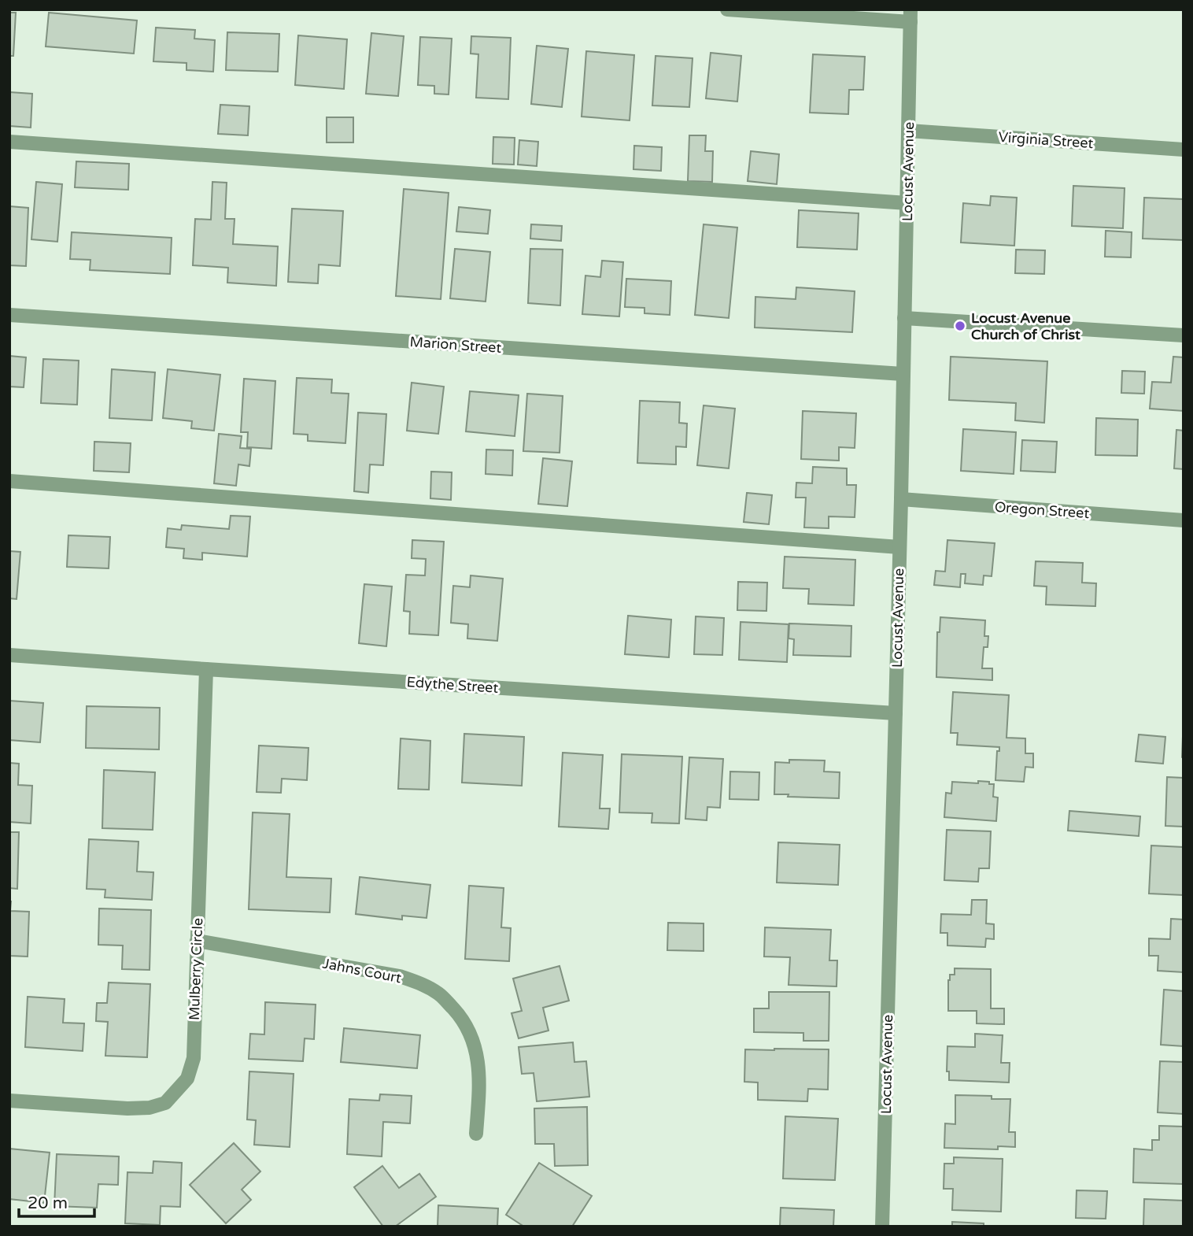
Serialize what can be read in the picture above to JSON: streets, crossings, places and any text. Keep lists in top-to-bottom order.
{
  "streets": {
    "street": [
      "Virginia Street",
      "Locust Avenue",
      "Marion Street",
      "Oregon Street",
      "Edythe Street",
      "Mulberry Circle",
      "Jahns Court"
    ]
  },
  "crossings": [
    ["Virginia Street", "Locust Avenue"],
    ["Locust Avenue", "Marion Street"],
    ["Locust Avenue", "Oregon Street"],
    ["Locust Avenue", "Edythe Street"],
    ["Edythe Street", "Mulberry Circle"],
    ["Mulberry Circle", "Jahns Court"]
  ],
  "places": ["Locust Avenue Church of Christ"],
  "scale_bar": "20 m"
}
